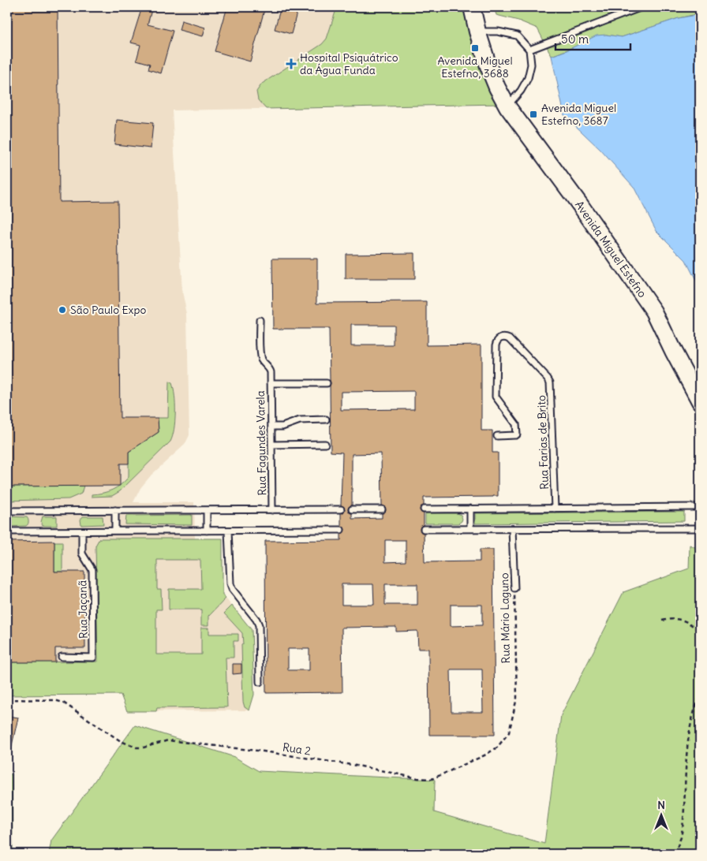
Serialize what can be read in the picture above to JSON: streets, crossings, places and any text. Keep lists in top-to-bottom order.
{
  "streets": {
    "main road": ["Avenida Miguel Estefno"],
    "lane": [
      "Rua Farias de Brito",
      "Rua Fagundes Varela",
      "Rua Jaçanã",
      "Rua Mário Laguno"
    ],
    "path": ["Rua 2"]
  },
  "crossings": [
    ["Rua Mário Laguno", "Rua 2"]
  ],
  "places": {
    "transit": ["Avenida Miguel Estefno, 3688", "Avenida Miguel Estefno, 3687"],
    "health": ["Hospital Psiquátrico da Água Funda"],
    "other": ["São Paulo Expo"]
  },
  "scale_bar": "50 m",
  "north": "top"
}
